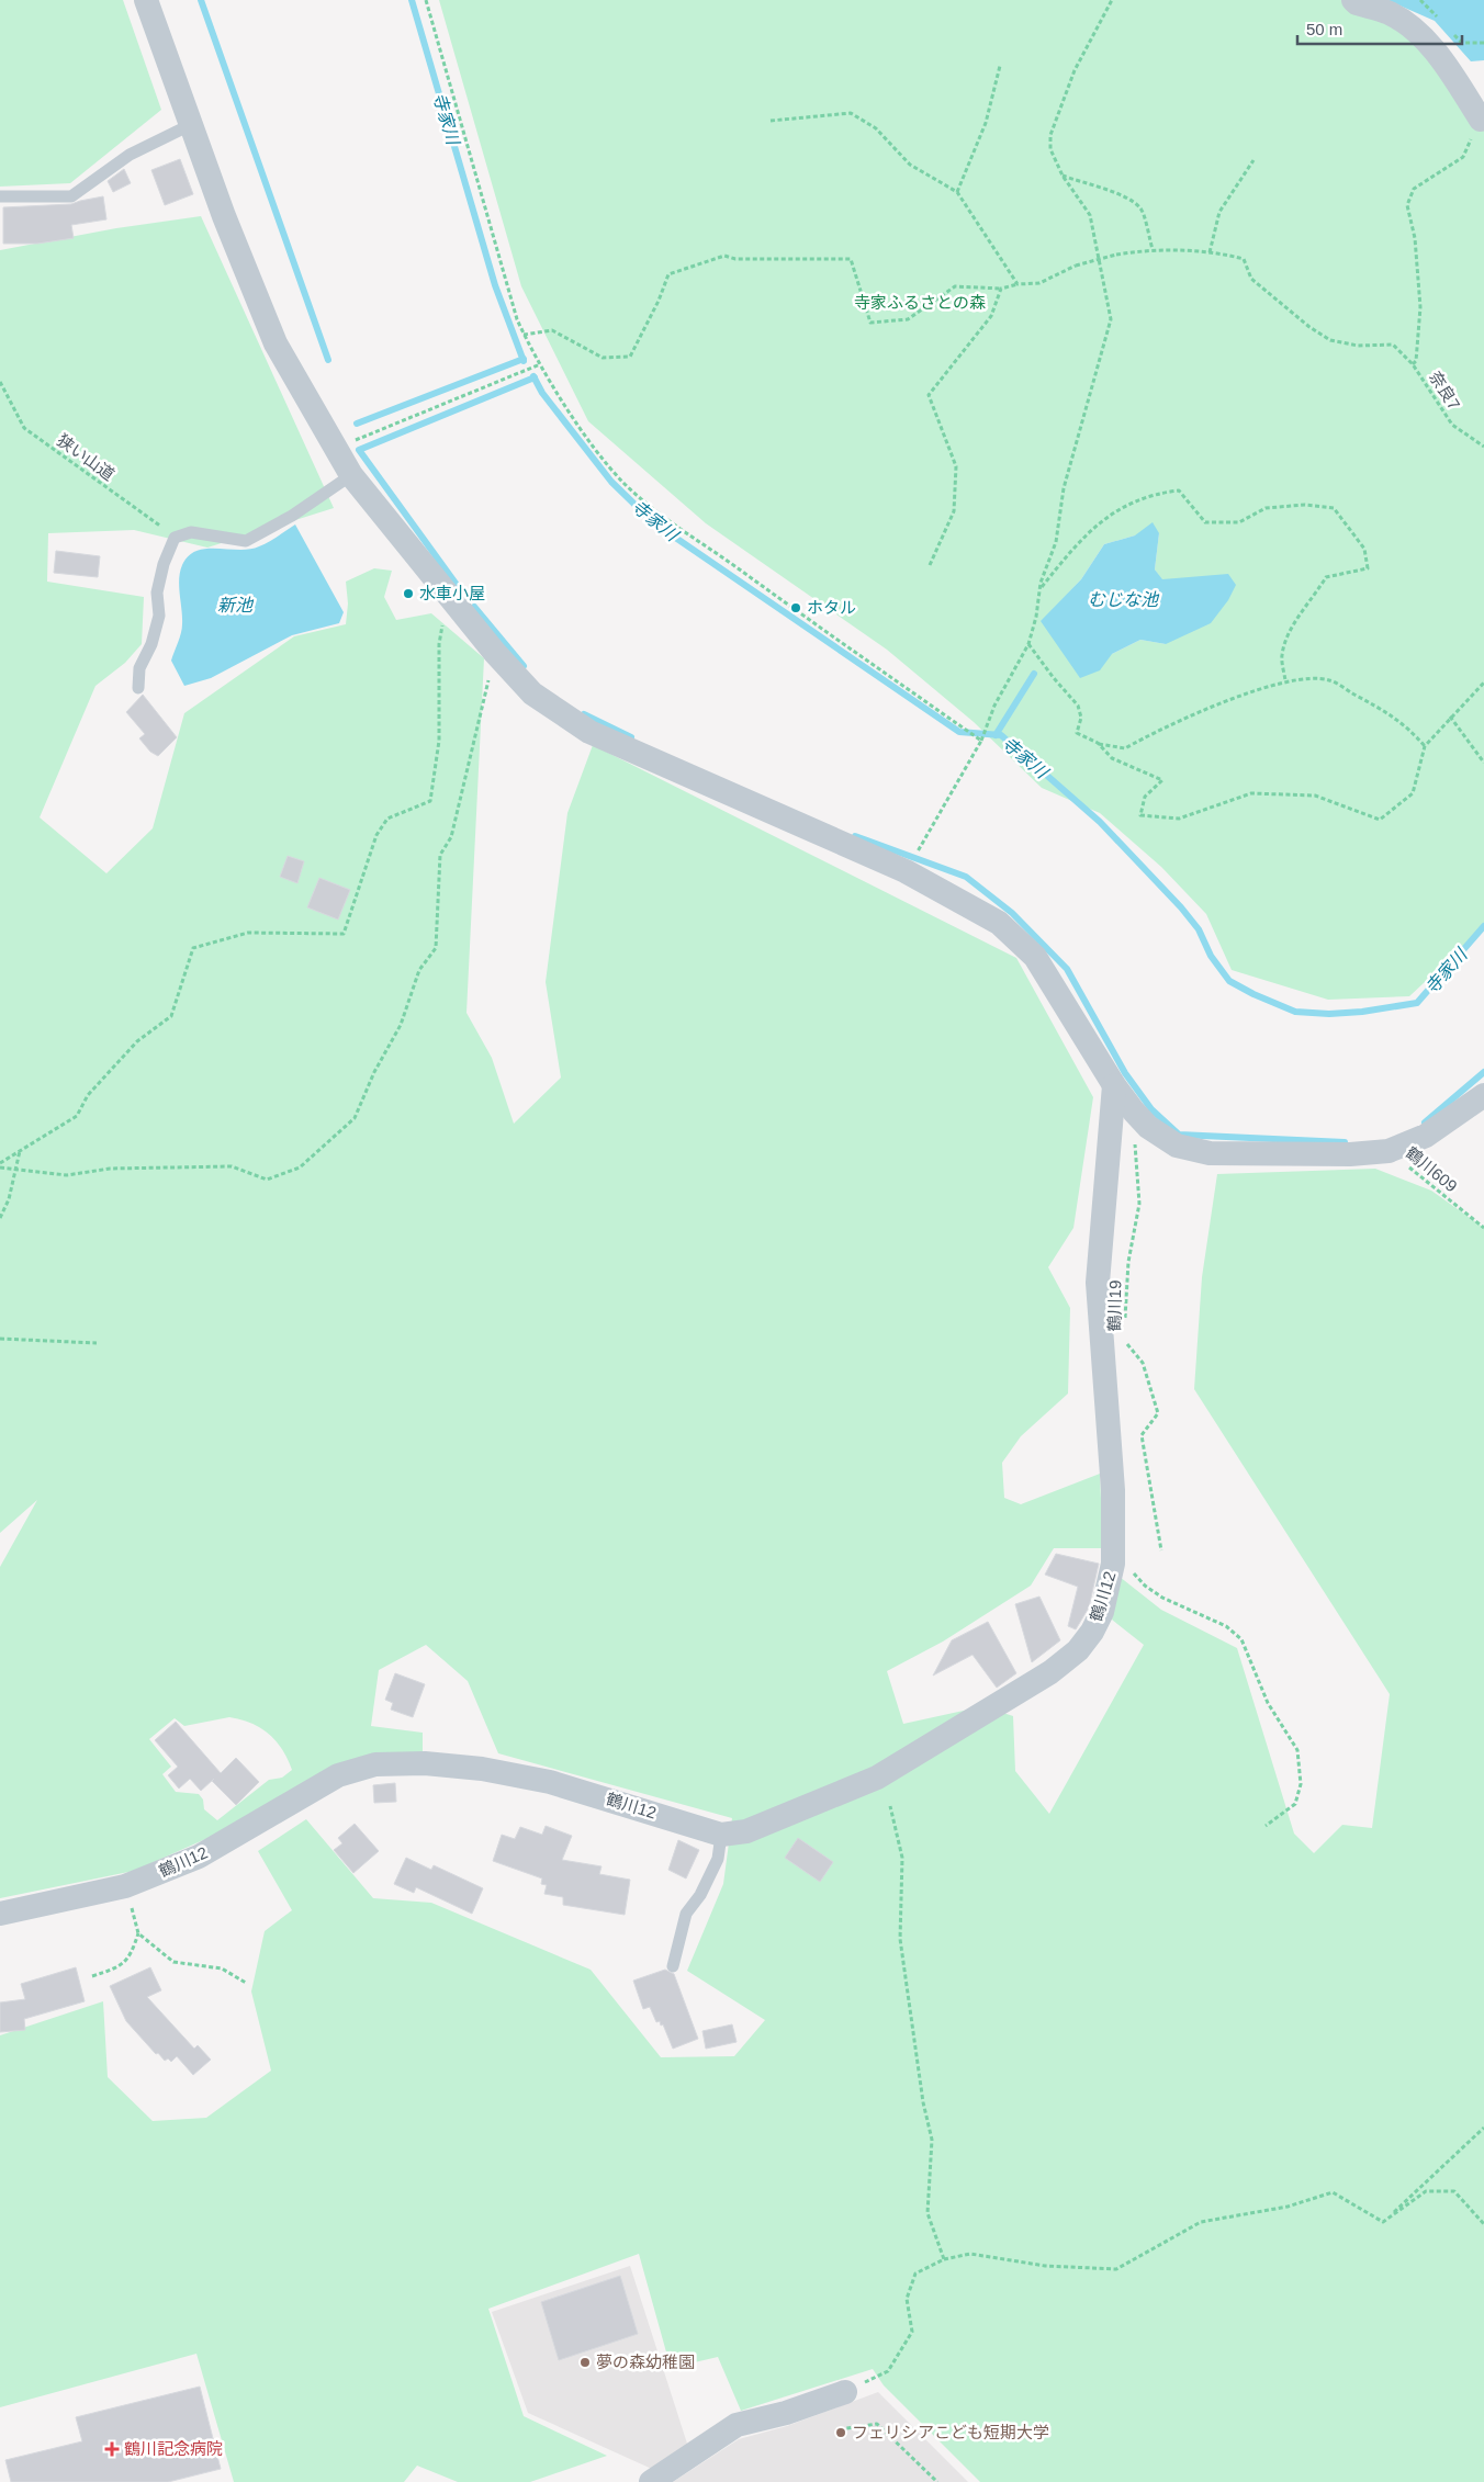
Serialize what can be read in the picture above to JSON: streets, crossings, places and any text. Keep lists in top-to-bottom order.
{
  "streets": {
    "street": ["鶴川12"],
    "path": [
      "奈良7",
      "狭い山道",
      "鶴川609",
      "鶴川19"
    ]
  },
  "water": ["寺家川", "むじな池", "新池"],
  "parks": ["寺家ふるさとの森"],
  "places": {
    "other": [
      "水車小屋",
      "ホタル",
      "夢の森幼稚園",
      "フェリシアこども短期大学"
    ],
    "health": ["鶴川記念病院"]
  },
  "scale_bar": "50 m"
}
